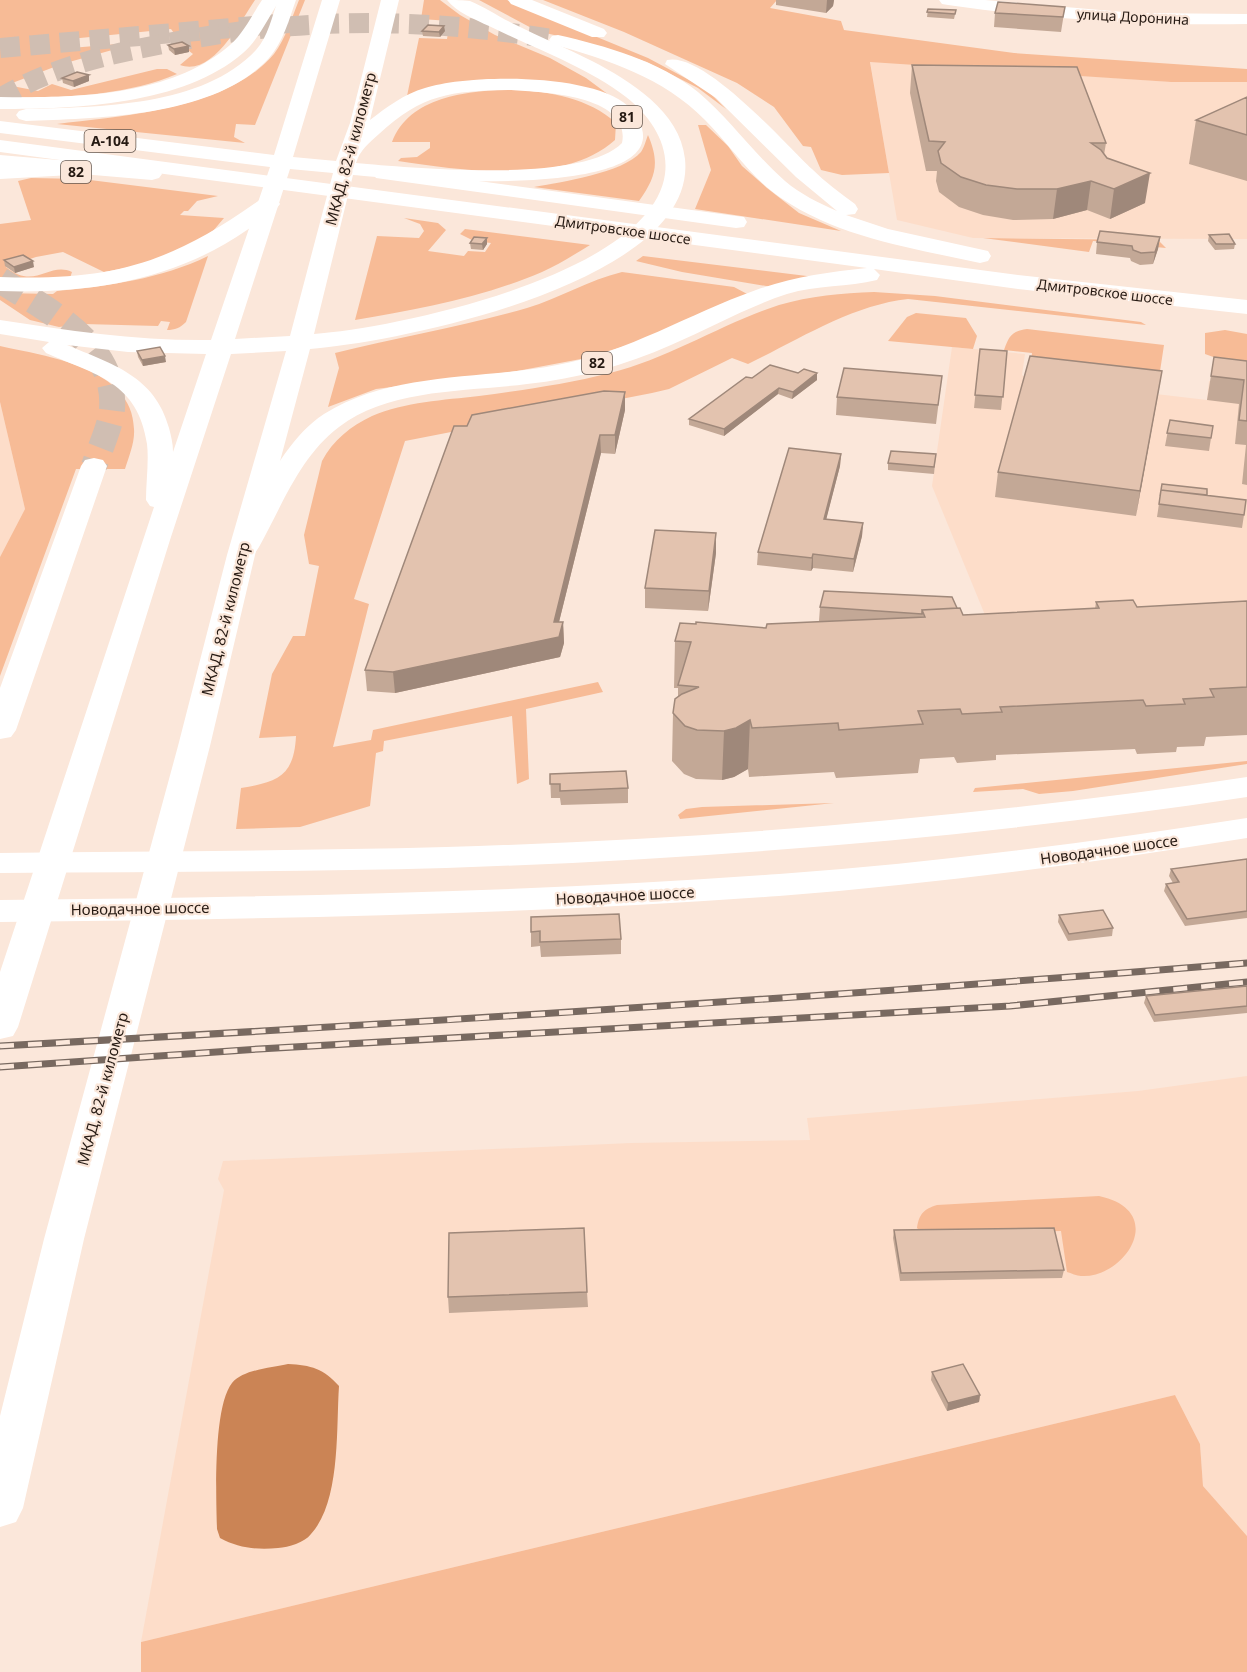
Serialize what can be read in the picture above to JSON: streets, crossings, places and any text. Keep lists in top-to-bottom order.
{
  "streets": {
    "main road": [
      "улица Доронина",
      "81",
      "А-104",
      "МКАД, 82-й километр",
      "82",
      "Дмитровское шоссе",
      "Новодачное шоссе"
    ]
  },
  "crossings": [
    ["81", "МКАД, 82-й километр"],
    ["81", "Дмитровское шоссе"],
    ["МКАД, 82-й километр", "82"],
    ["82", "Дмитровское шоссе"]
  ]
}
